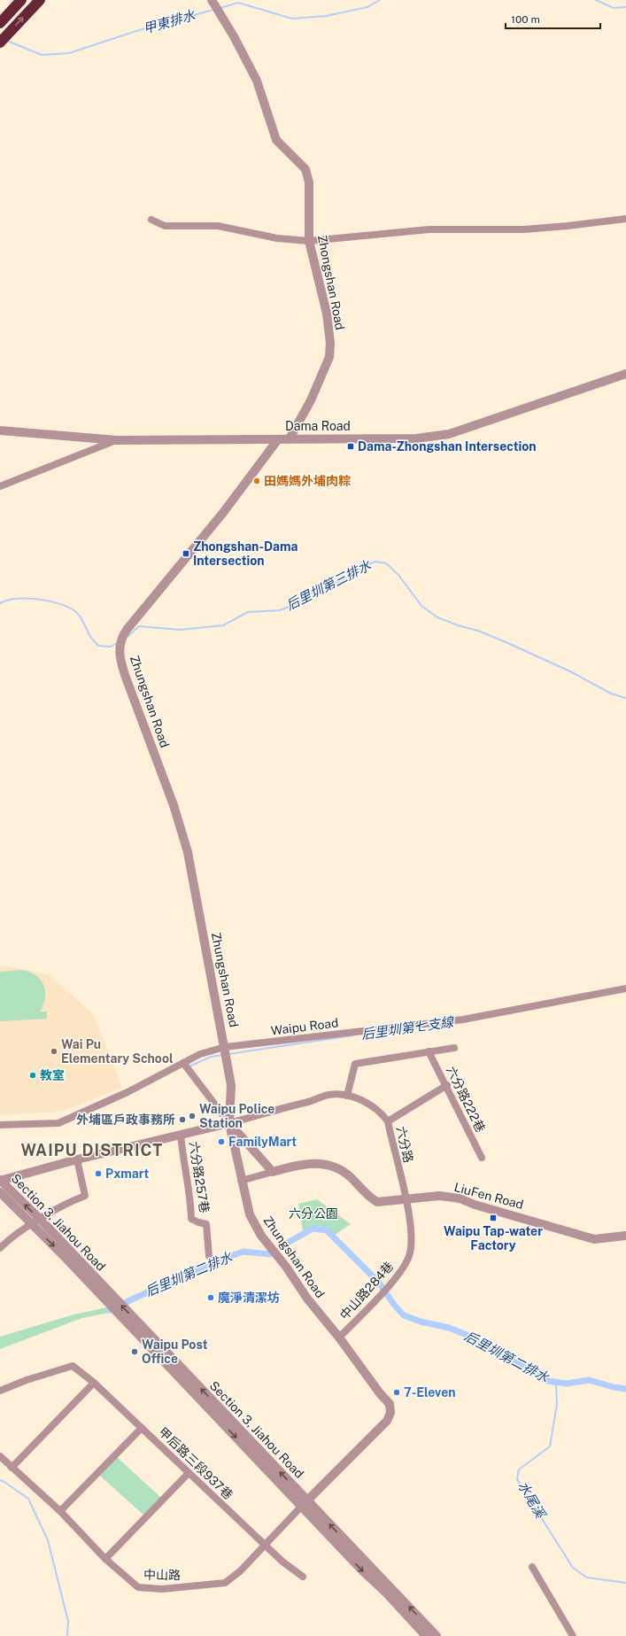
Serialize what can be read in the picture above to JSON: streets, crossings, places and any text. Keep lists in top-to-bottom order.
{
  "streets": {
    "street": [
      "Zhongshan Road",
      "Dama Road",
      "Zhungshan Road",
      "Waipu Road",
      "六分路222巷",
      "六分路",
      "六分路257巷",
      "LiuFen Road",
      "Section 3, Jiahou Road",
      "中山路284巷",
      "甲后路三段937巷",
      "中山路"
    ]
  },
  "crossings": [
    ["Zhongshan Road", "Dama Road"],
    ["Dama Road", "Zhungshan Road"],
    ["Zhungshan Road", "Waipu Road"],
    ["Zhungshan Road", "Section 3, Jiahou Road"],
    ["Zhungshan Road", "中山路284巷"],
    ["Zhungshan Road", "中山路"],
    ["六分路222巷", "六分路"],
    ["六分路", "LiuFen Road"],
    ["六分路", "中山路284巷"],
    ["Section 3, Jiahou Road", "中山路"],
    ["甲后路三段937巷", "中山路"]
  ],
  "districts": ["WAIPU DISTRICT"],
  "water": [
    "甲東排水",
    "后里圳第三排水",
    "后里圳第七支線",
    "后里圳第二排水",
    "水尾溪"
  ],
  "parks": ["六分公園"],
  "places": {
    "transit": ["Dama-Zhongshan Intersection", "Zhongshan-Dama Intersection", "Waipu Tap-water Factory"],
    "other": [
      "田媽媽外埔肉粽",
      "Wai Pu Elementary School",
      "教室",
      "Waipu Police Station",
      "外埔區戶政事務所",
      "FamilyMart",
      "Pxmart",
      "魔淨清潔坊",
      "Waipu Post Office",
      "7-Eleven"
    ]
  },
  "scale_bar": "100 m"
}
